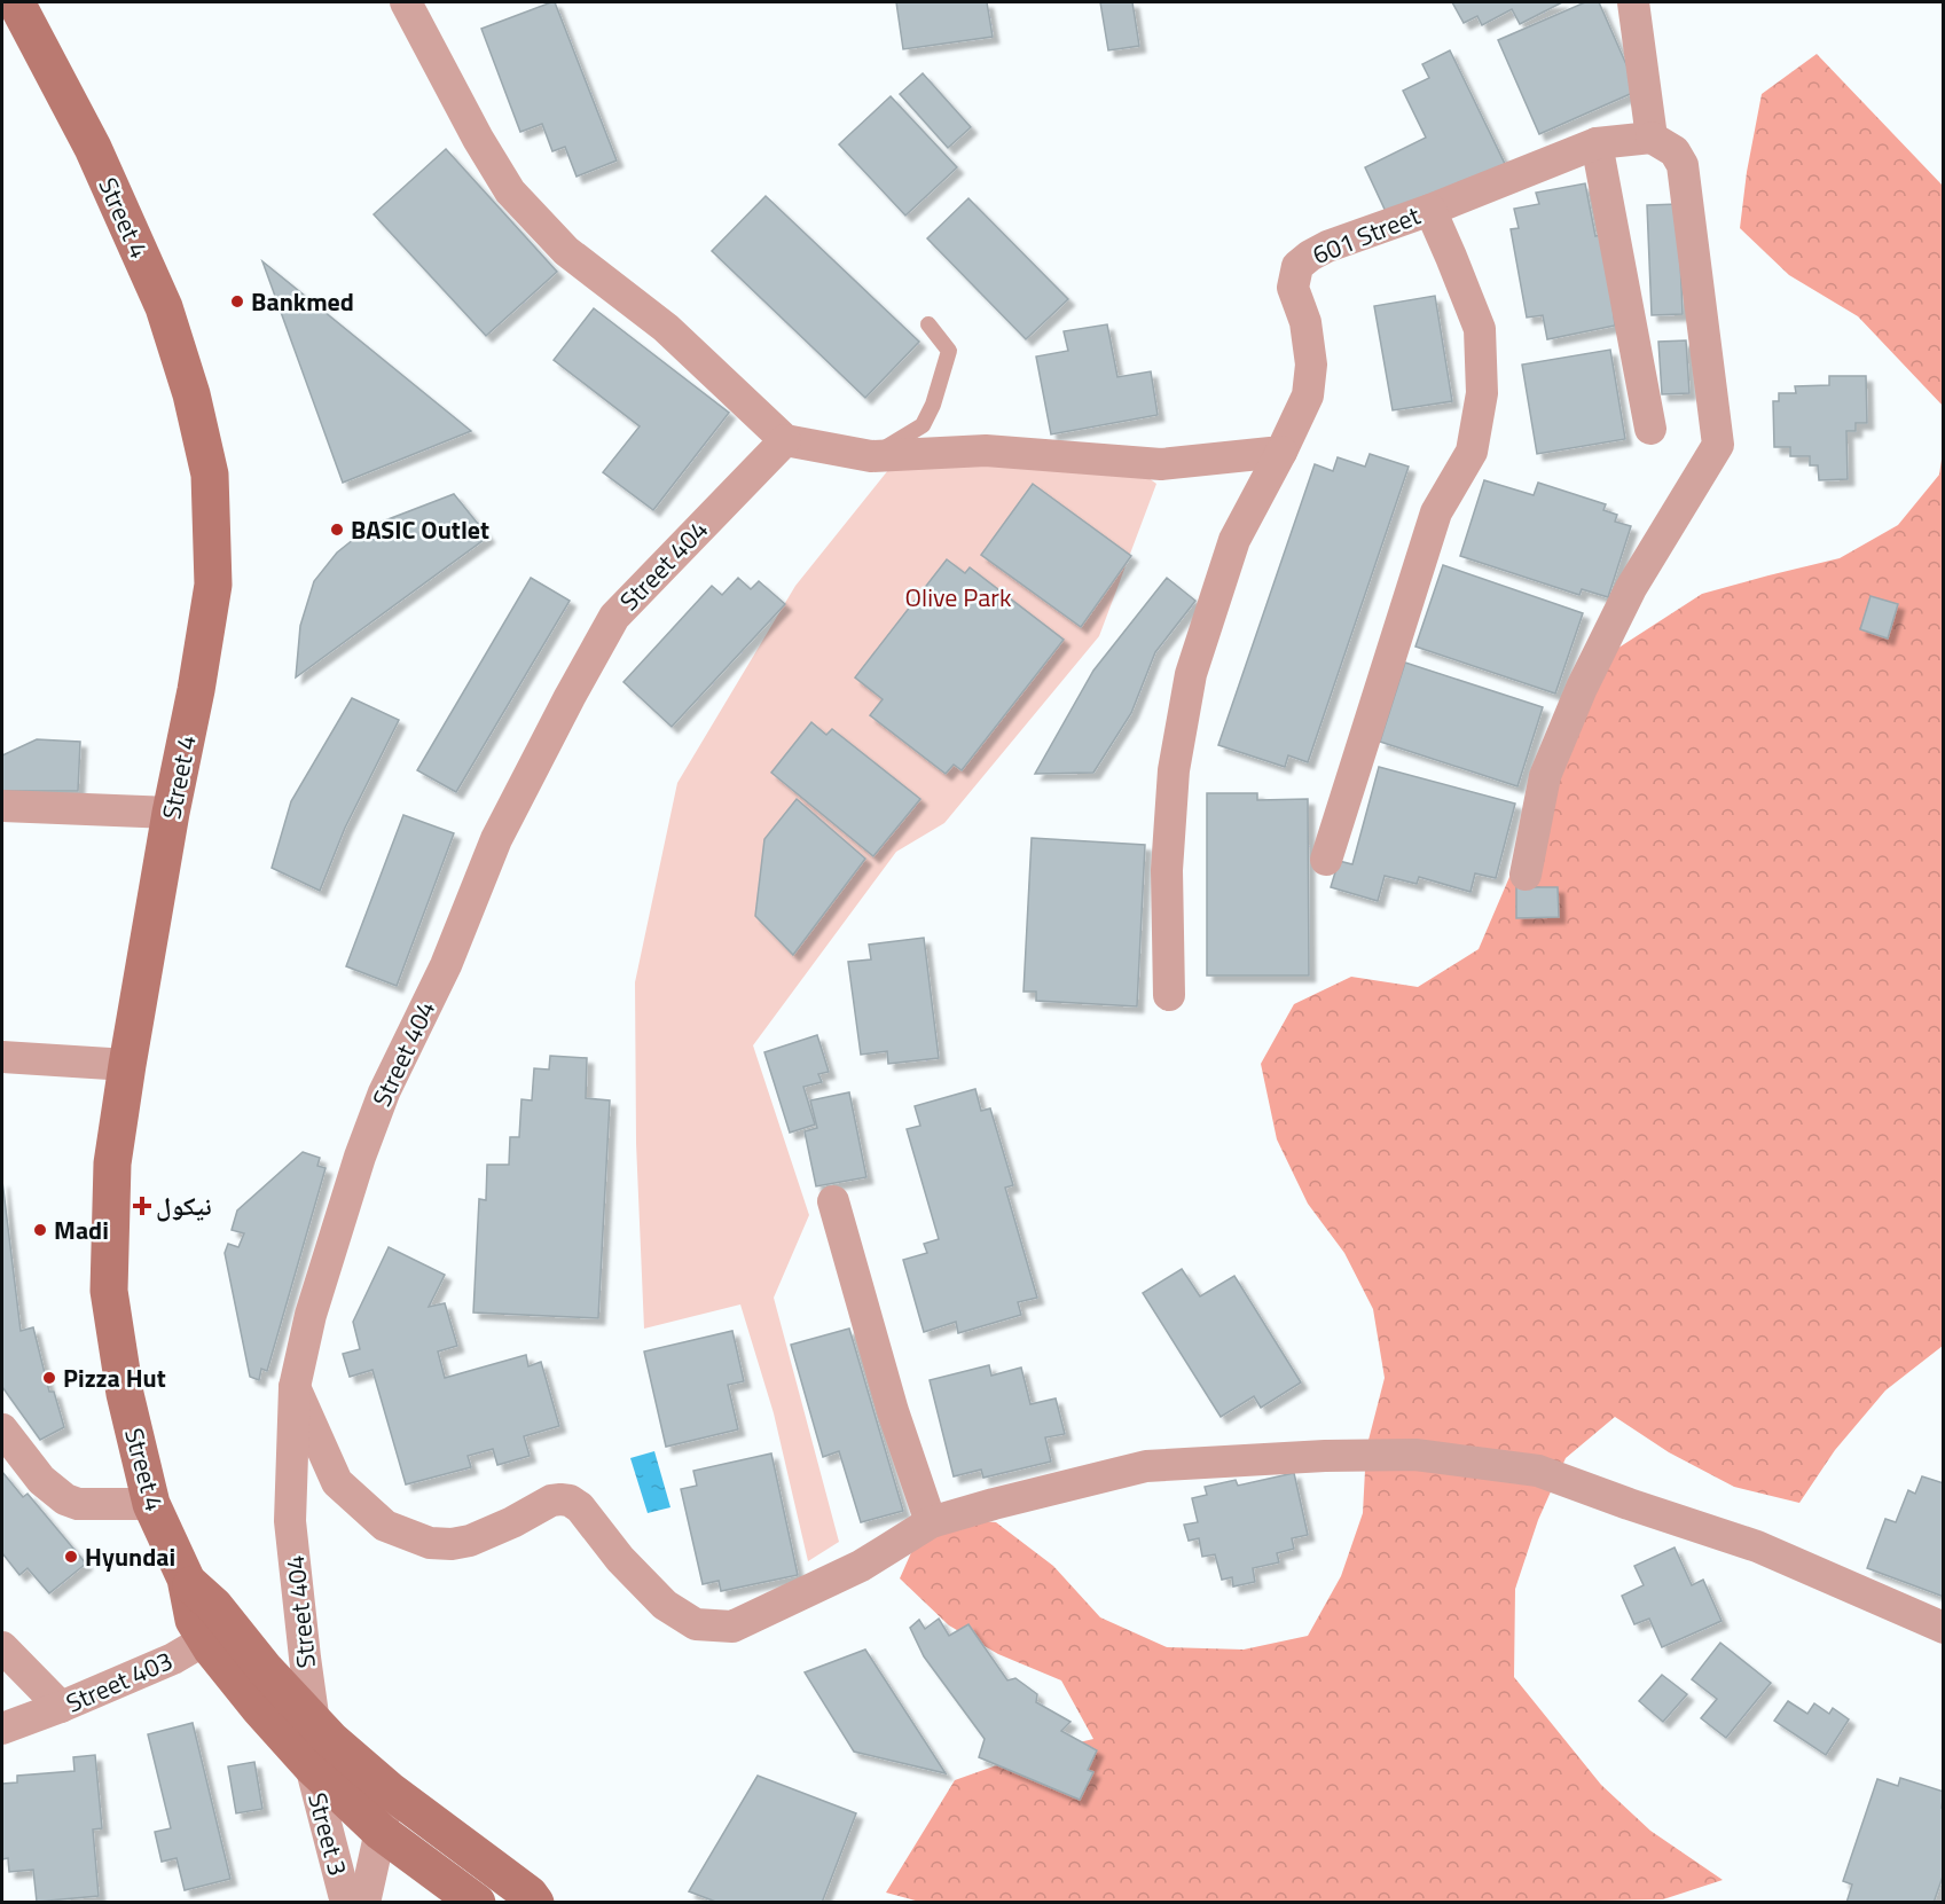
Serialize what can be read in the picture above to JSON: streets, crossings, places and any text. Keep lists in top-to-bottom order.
{
  "streets": {
    "main road": ["Street 4"],
    "street": [
      "601 Street",
      "Street 404",
      "Street 403",
      "Street 3"
    ]
  },
  "crossings": [
    ["Street 4", "Street 404"],
    ["Street 4", "Street 403"],
    ["Street 4", "Street 3"],
    ["Street 404", "Street 3"]
  ],
  "parks": ["Olive Park"],
  "places": {
    "other": [
      "Bankmed",
      "BASIC Outlet",
      "Madi",
      "Pizza Hut",
      "Hyundai"
    ],
    "health": ["نيكول"]
  }
}
